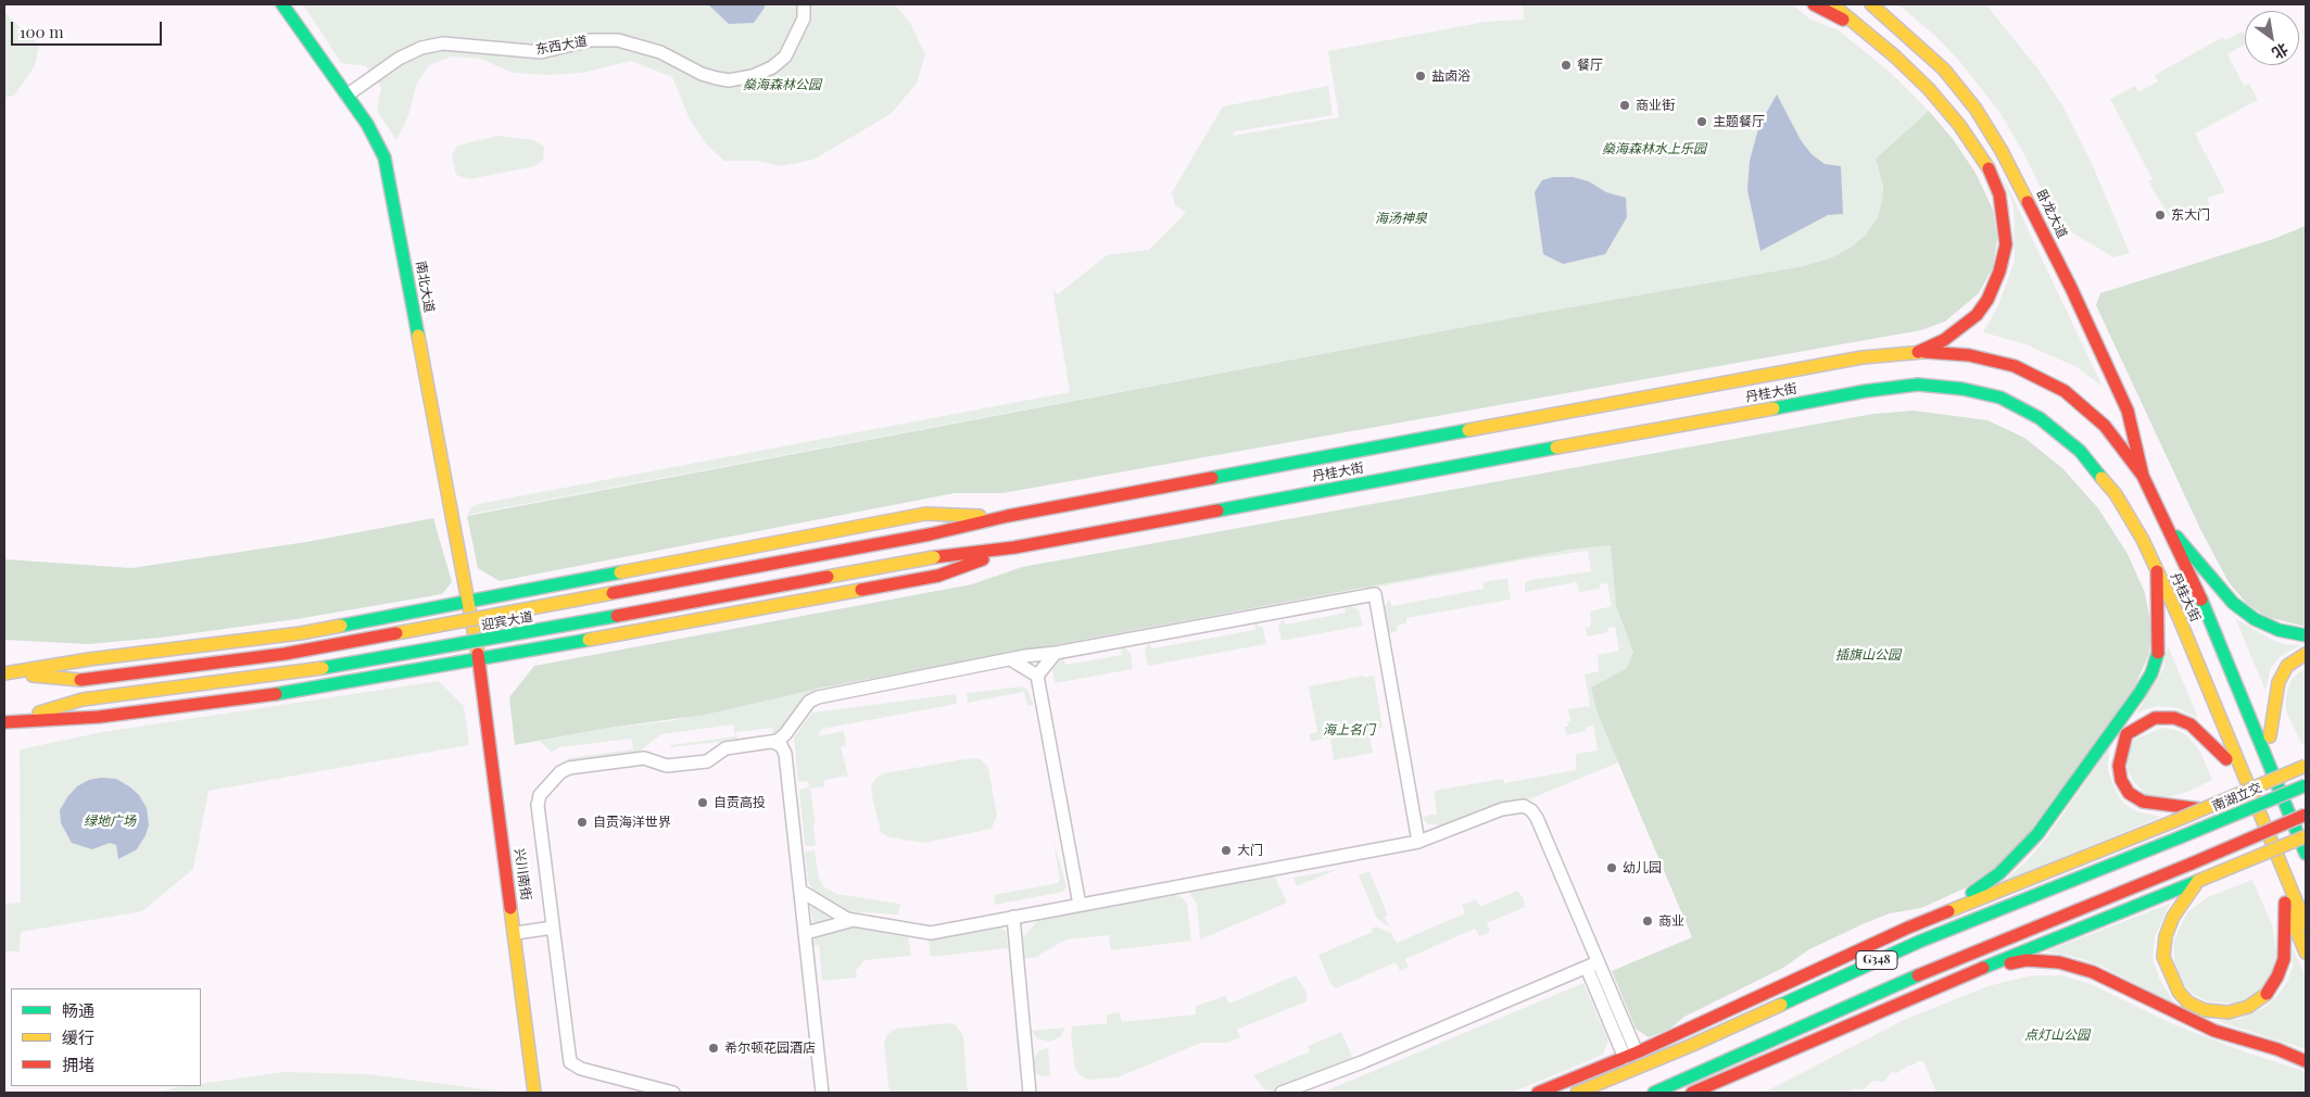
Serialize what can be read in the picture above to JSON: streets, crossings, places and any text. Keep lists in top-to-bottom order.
{
  "streets": {
    "main road": [
      "卧龙大道",
      "南北大道",
      "丹桂大街",
      "迎宾大道",
      "南湖立交",
      "兴川南街",
      "G348"
    ],
    "street": ["东西大道"]
  },
  "crossings": [
    ["东西大道", "南北大道"],
    ["卧龙大道", "丹桂大街"],
    ["南北大道", "兴川南街"],
    ["丹桂大街", "迎宾大道"],
    ["南湖立交", "G348"]
  ],
  "parks": [
    "燊海森林公园",
    "燊海森林水上乐园",
    "海汤神泉",
    "插旗山公园",
    "海上名门",
    "绿地广场",
    "点灯山公园"
  ],
  "places": [
    "餐厅",
    "盐卤浴",
    "商业街",
    "主题餐厅",
    "东大门",
    "自贡高投",
    "自贡海洋世界",
    "大门",
    "幼儿园",
    "商业",
    "希尔顿花园酒店"
  ],
  "legend": ["畅通", "缓行", "拥堵"],
  "scale_bar": "100 m",
  "north": "bottom right"
}
